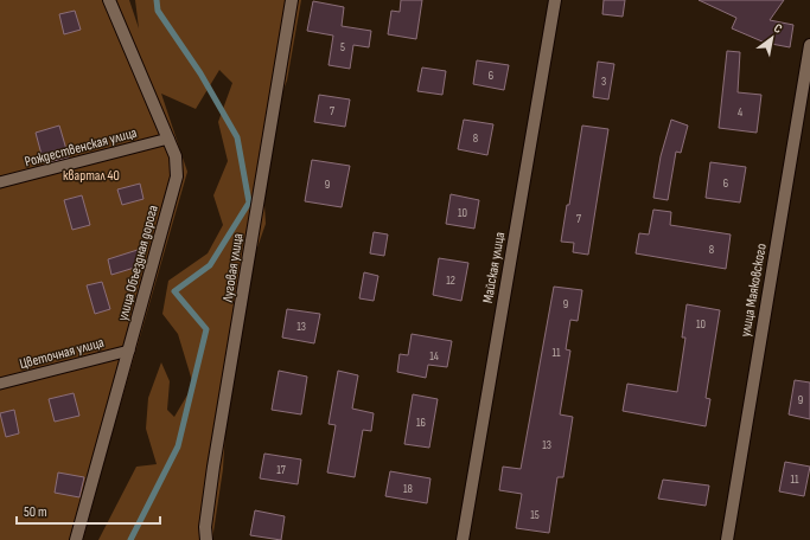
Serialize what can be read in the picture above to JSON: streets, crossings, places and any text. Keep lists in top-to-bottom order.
{
  "streets": {
    "street": [
      "улица Объездная дорога",
      "Луговая улица",
      "Майская улица",
      "улица Маяковского"
    ],
    "lane": ["Рождественская улица", "Цветочная улица"]
  },
  "crossings": [
    ["Рождественская улица", "улица Объездная дорога"],
    ["улица Объездная дорога", "Цветочная улица"]
  ],
  "parks": ["квартал 40"],
  "house_numbers": [
    "5",
    "6",
    "3",
    "7",
    "4",
    "8",
    "6",
    "9",
    "10",
    "7",
    "8",
    "12",
    "9",
    "10",
    "13",
    "11",
    "14",
    "9",
    "16",
    "13",
    "17",
    "11",
    "18",
    "15"
  ],
  "scale_bar": "50 m",
  "north": "top right"
}
